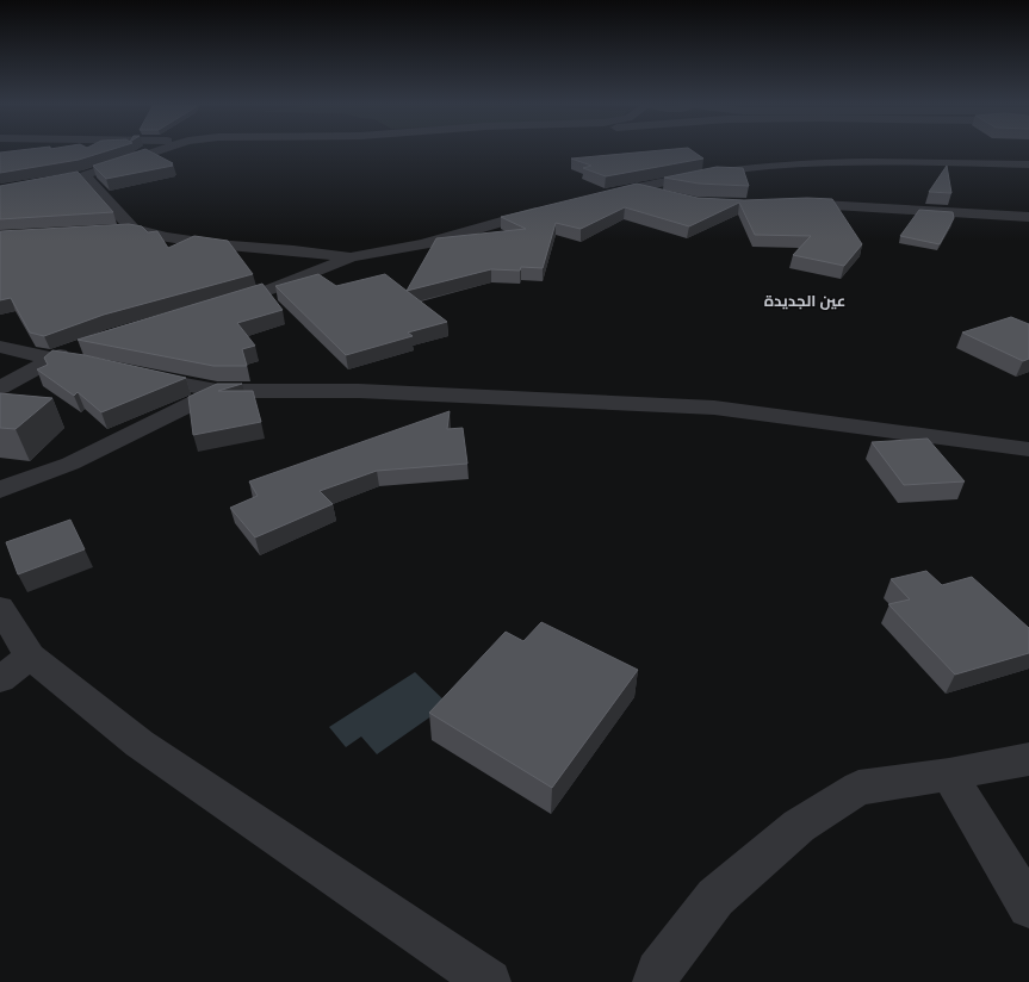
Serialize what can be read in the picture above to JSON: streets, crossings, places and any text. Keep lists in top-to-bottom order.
{
  "districts": ["عين الجديدة"]
}
